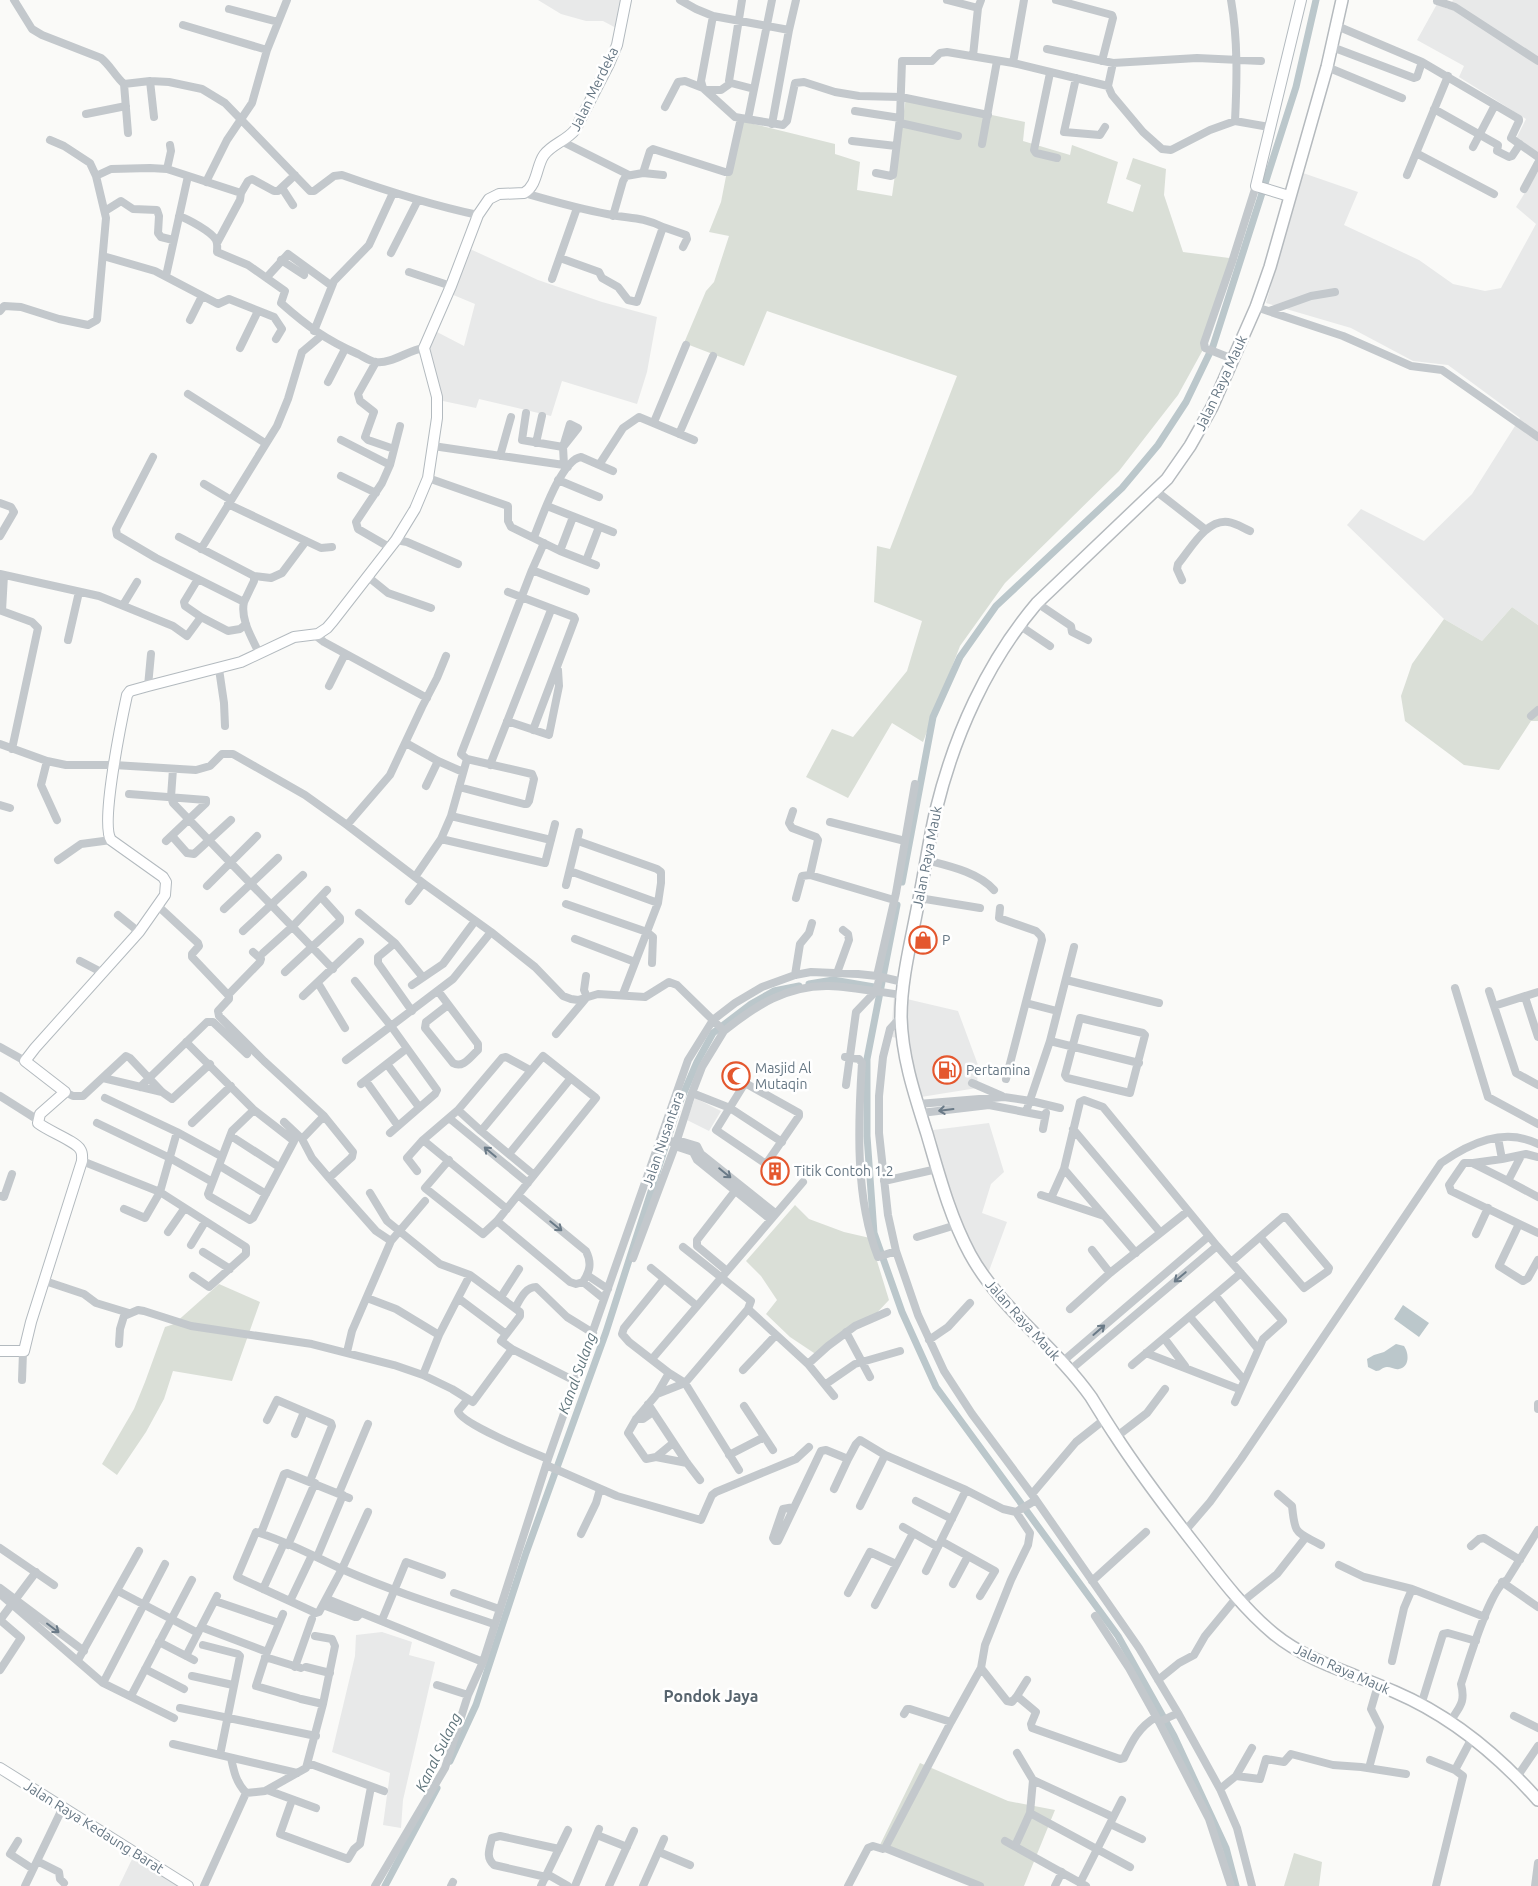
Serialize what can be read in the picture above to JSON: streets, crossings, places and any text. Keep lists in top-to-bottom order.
{
  "streets": {
    "main road": ["Jalan Raya Mauk"],
    "street": ["Jalan Merdeka", "Jalan Nusantara", "Jalan Raya Kedaung Barat"]
  },
  "crossings": [
    ["Jalan Raya Mauk", "Jalan Nusantara"]
  ],
  "districts": ["Pondok Jaya"],
  "water": ["Kanal Sulang"],
  "places": {
    "shop": ["P"],
    "fuel station": ["Pertamina"],
    "mosque": ["Masjid Al Mutaqin"],
    "building": ["Titik Contoh 1.2"]
  }
}
